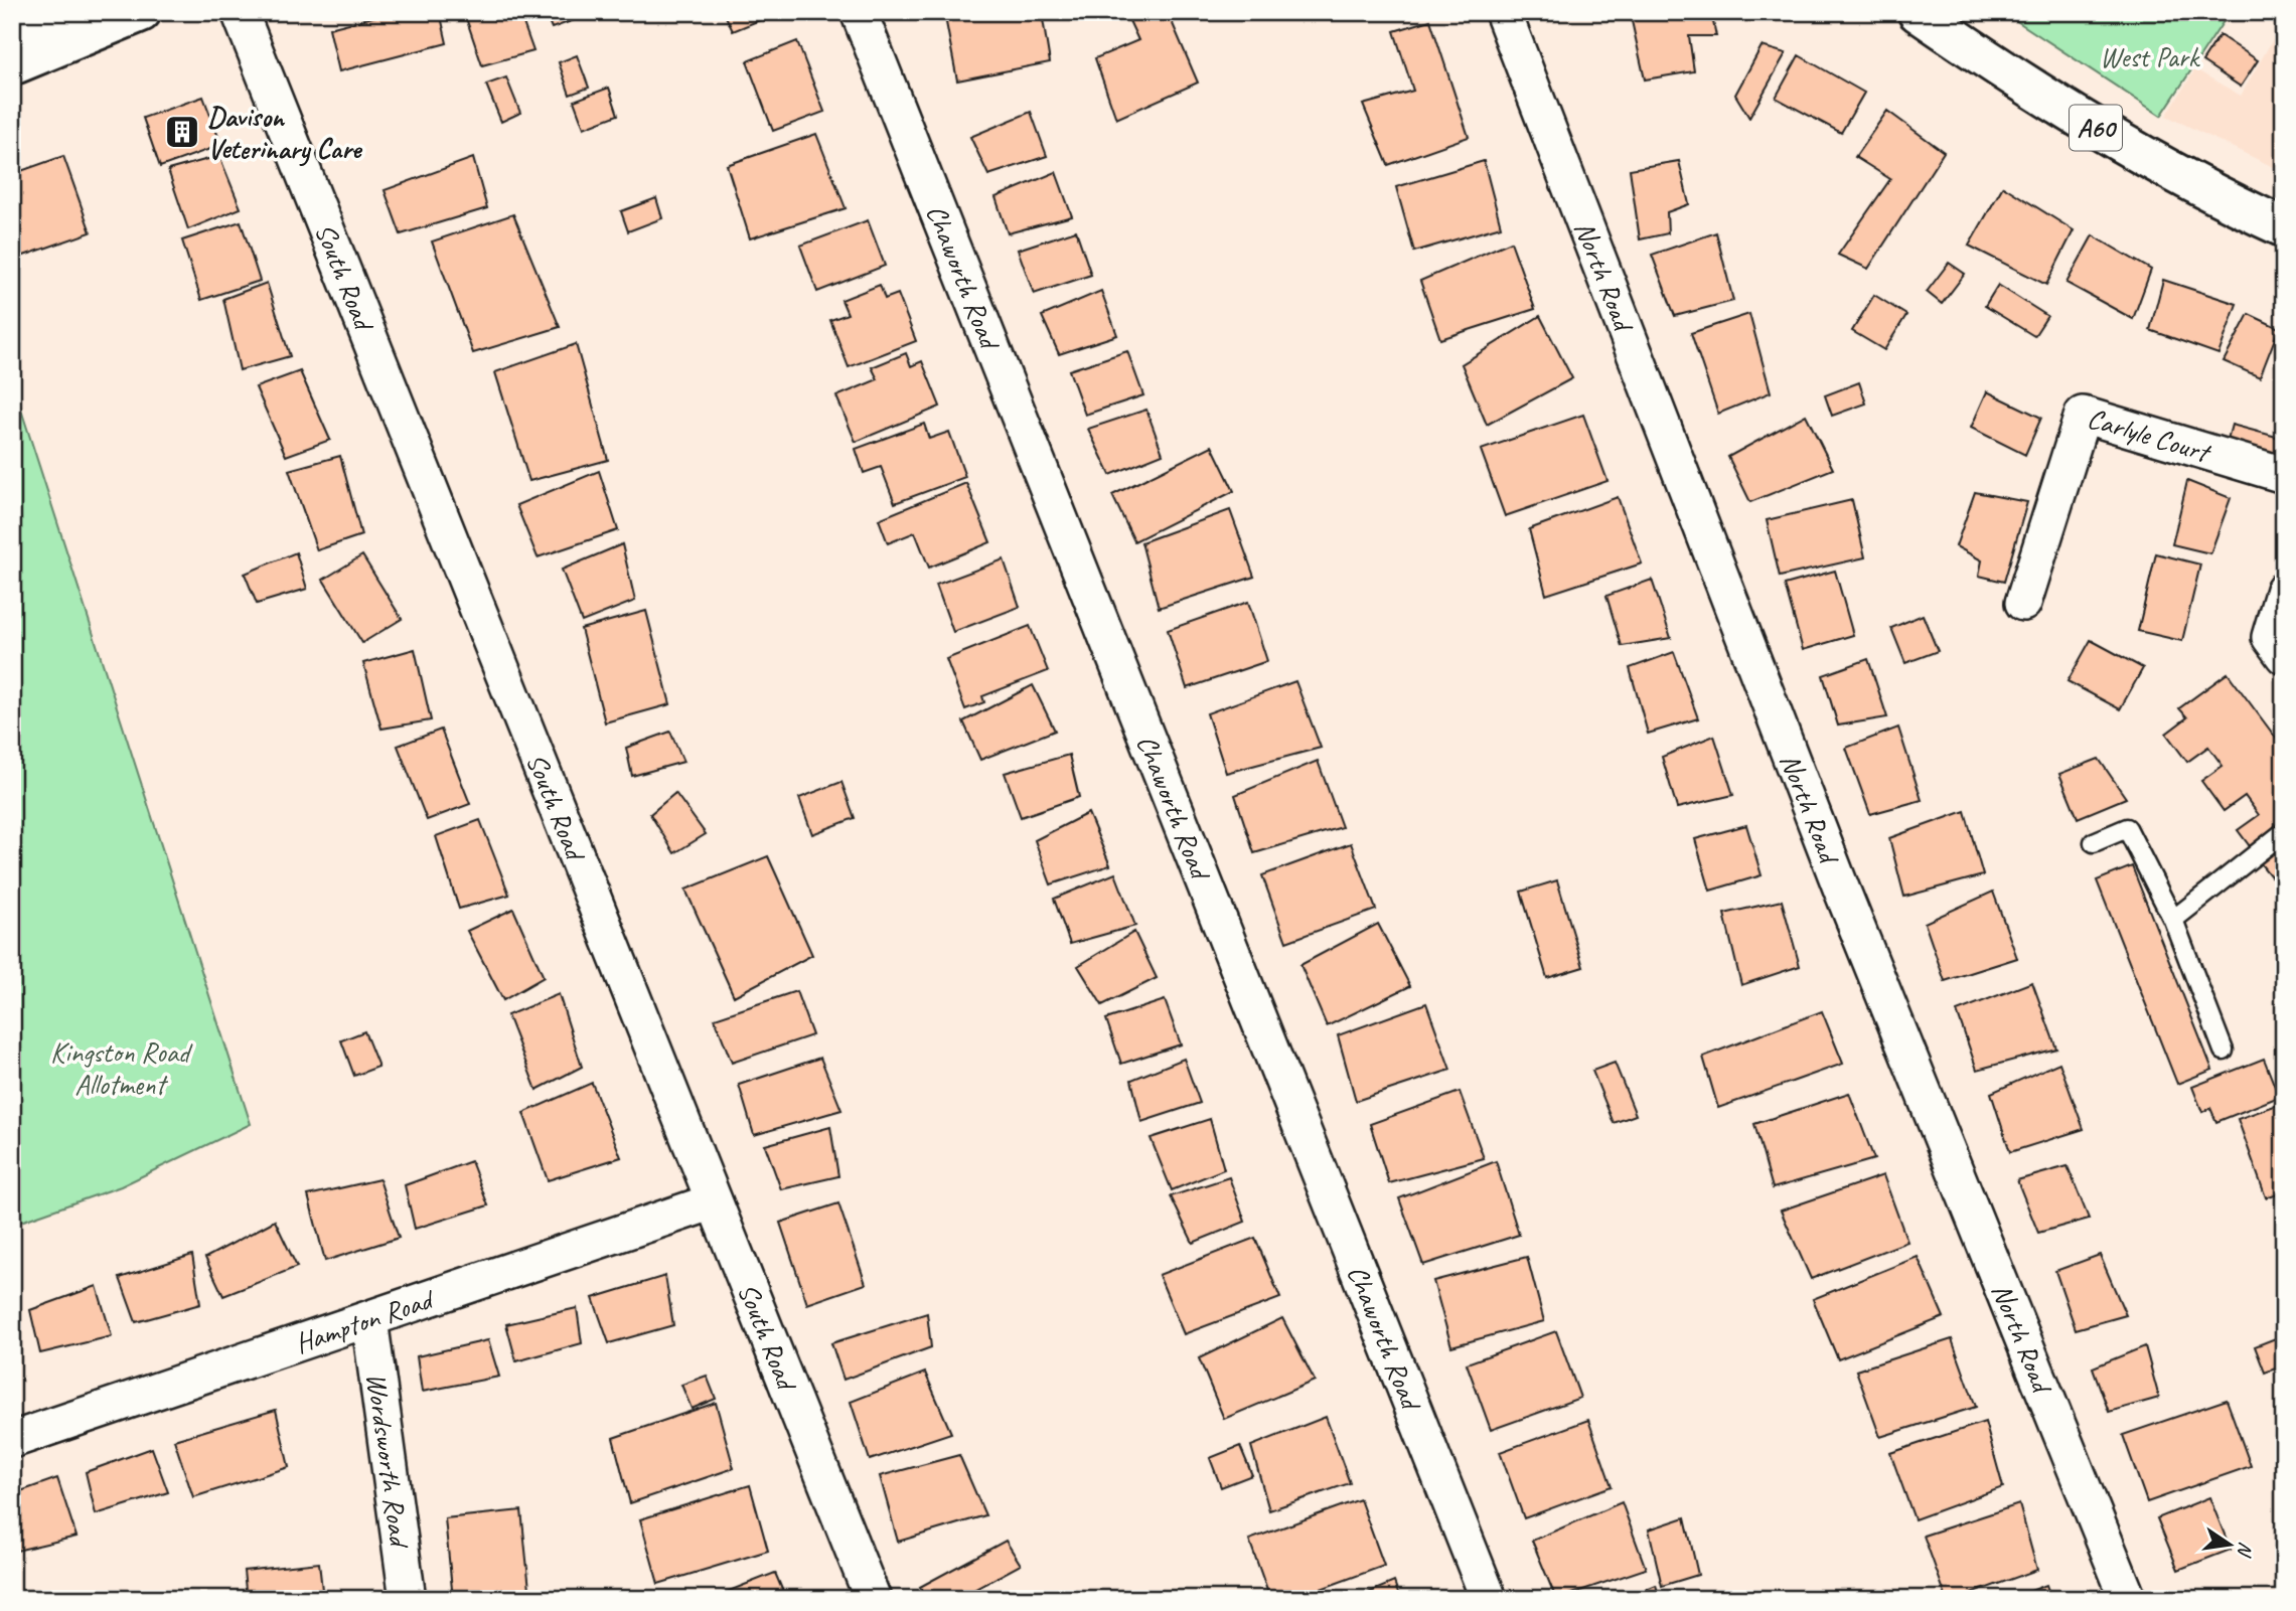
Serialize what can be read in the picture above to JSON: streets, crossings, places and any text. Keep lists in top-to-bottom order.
{
  "streets": {
    "main road": ["A60"],
    "street": [
      "South Road",
      "Chaworth Road",
      "North Road",
      "Carlyle Court",
      "Hampton Road",
      "Wordsworth Road"
    ]
  },
  "crossings": [
    ["South Road", "Hampton Road"],
    ["Hampton Road", "Wordsworth Road"]
  ],
  "parks": ["West Park", "Kingston Road Allotment"],
  "places": {
    "building": ["Davison Veterinary Care"]
  },
  "north": "right"
}
